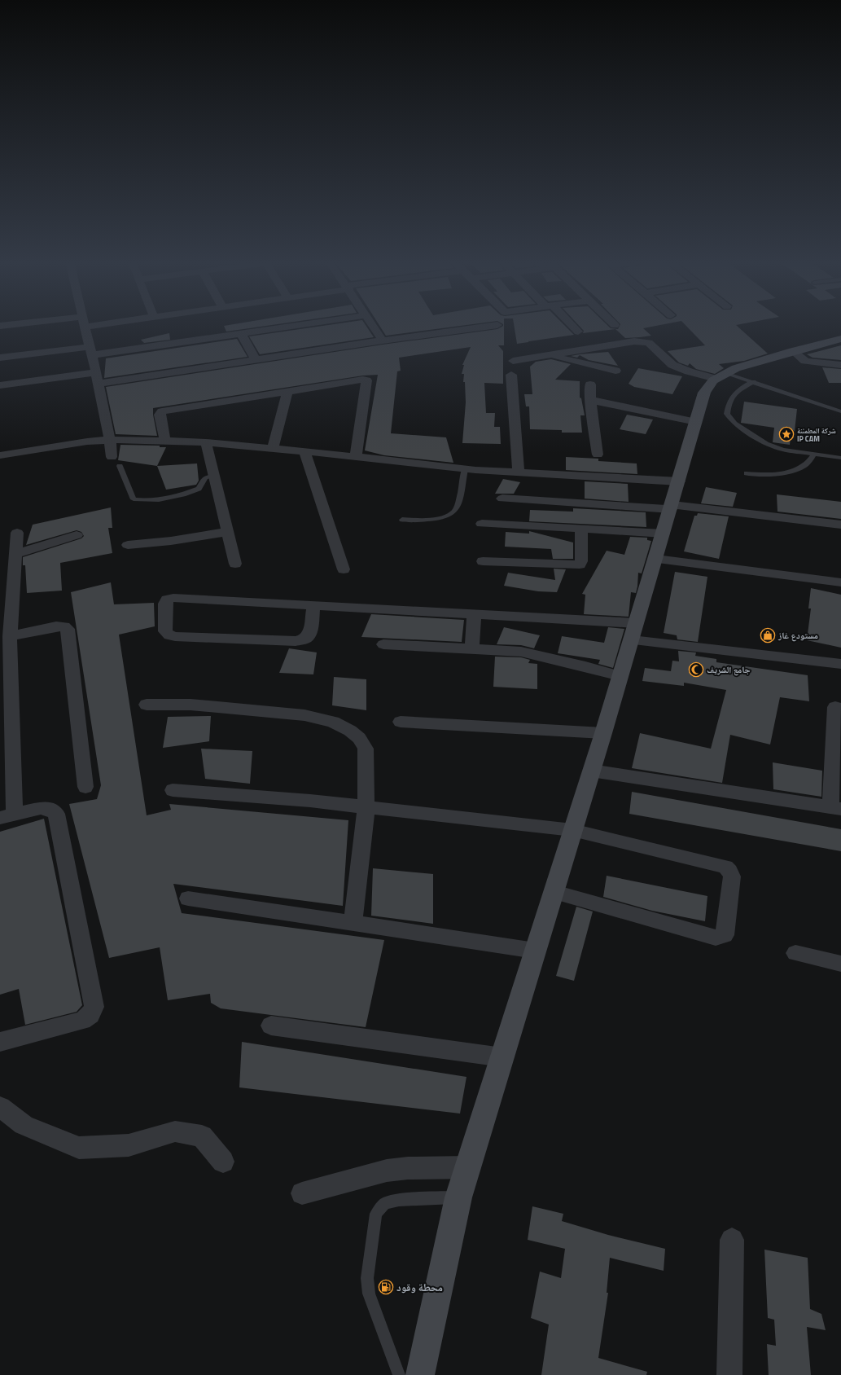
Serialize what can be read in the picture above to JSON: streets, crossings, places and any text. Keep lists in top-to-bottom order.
{
  "places": {
    "place": ["شركة المطمئنة IP CAM"],
    "shop": ["مستودع غاز"],
    "mosque": ["جامع الشريف"],
    "fuel station": ["محطة وقود"]
  }
}
